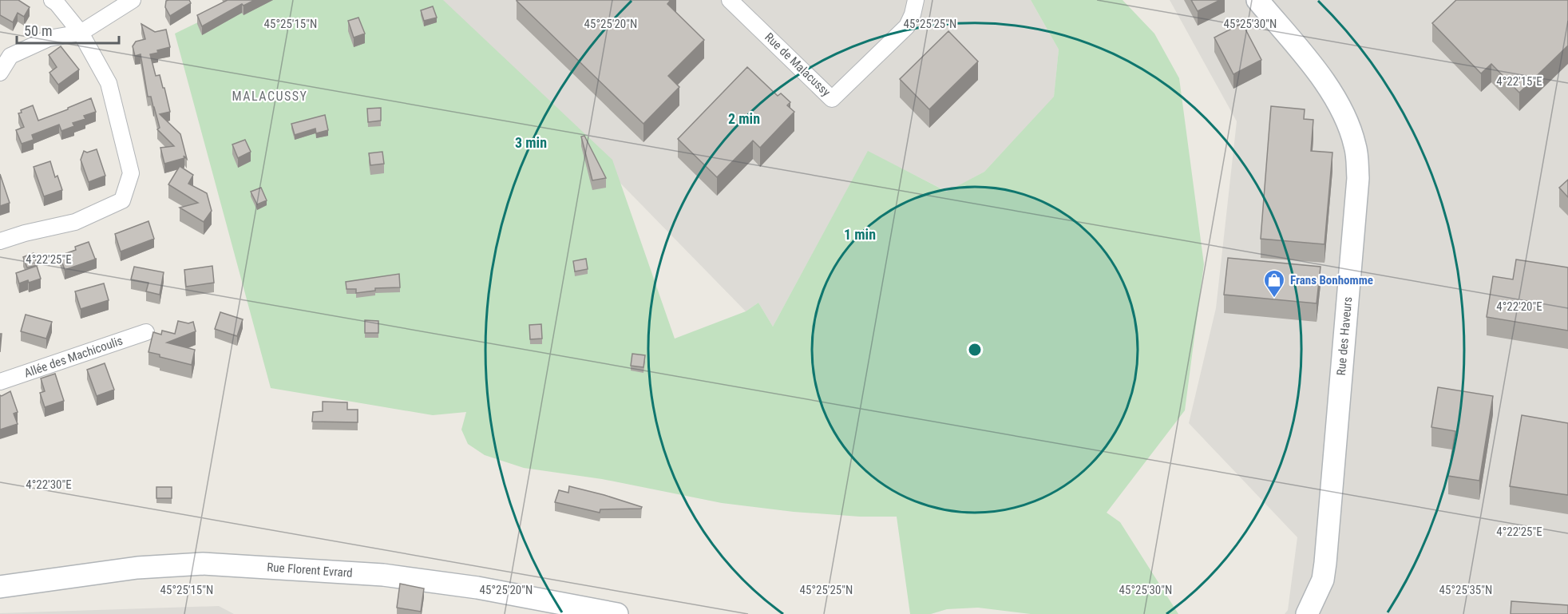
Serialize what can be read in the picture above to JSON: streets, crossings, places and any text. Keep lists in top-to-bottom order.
{
  "streets": {
    "street": [
      "Rue de Malacussy",
      "Rue des Haveurs",
      "Allée des Machicoulis",
      "Rue Florent Evrard"
    ]
  },
  "districts": ["MALACUSSY"],
  "places": {
    "shop": ["Frans Bonhomme"]
  },
  "scale_bar": "50 m",
  "coordinates": [
    "45°25'15\"N",
    "45°25'20\"N",
    "45°25'25\"N",
    "45°25'30\"N",
    "4°22'15\"E",
    "4°22'25\"E",
    "4°22'20\"E",
    "4°22'30\"E",
    "45°25'35\"N"
  ],
  "rings": ["2 min", "3 min", "1 min"]
}
